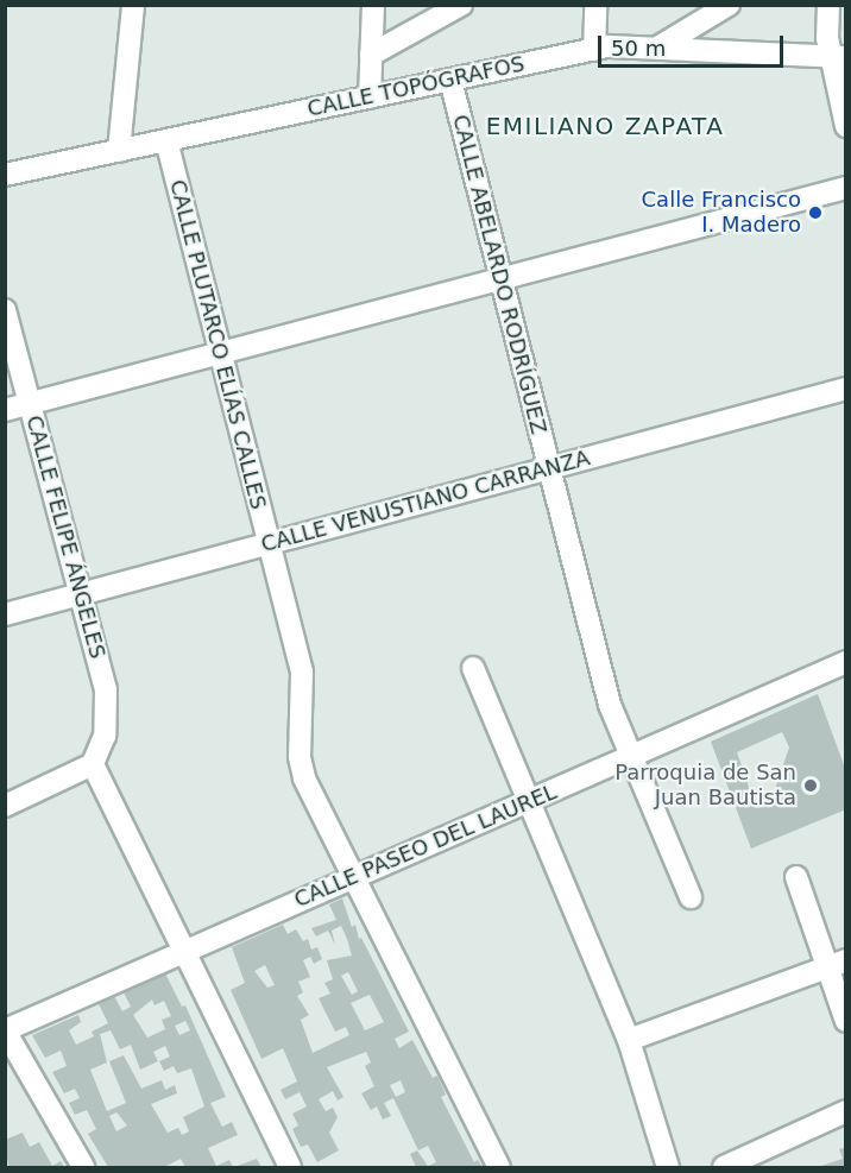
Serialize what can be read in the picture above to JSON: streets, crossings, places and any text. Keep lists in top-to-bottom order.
{
  "streets": {
    "street": [
      "CALLE TOPÓGRAFOS",
      "CALLE ABELARDO RODRÍGUEZ",
      "CALLE PLUTARCO ELÍAS CALLES",
      "CALLE VENUSTIANO CARRANZA",
      "CALLE FELIPE ÁNGELES",
      "CALLE PASEO DEL LAUREL"
    ]
  },
  "crossings": [
    ["CALLE TOPÓGRAFOS", "CALLE ABELARDO RODRÍGUEZ"],
    ["CALLE TOPÓGRAFOS", "CALLE PLUTARCO ELÍAS CALLES"],
    ["CALLE ABELARDO RODRÍGUEZ", "CALLE VENUSTIANO CARRANZA"],
    ["CALLE ABELARDO RODRÍGUEZ", "CALLE PASEO DEL LAUREL"],
    ["CALLE PLUTARCO ELÍAS CALLES", "CALLE VENUSTIANO CARRANZA"],
    ["CALLE PLUTARCO ELÍAS CALLES", "CALLE PASEO DEL LAUREL"],
    ["CALLE VENUSTIANO CARRANZA", "CALLE FELIPE ÁNGELES"]
  ],
  "districts": ["EMILIANO ZAPATA"],
  "places": ["Calle Francisco I. Madero", "Parroquia de San Juan Bautista"],
  "scale_bar": "50 m"
}
